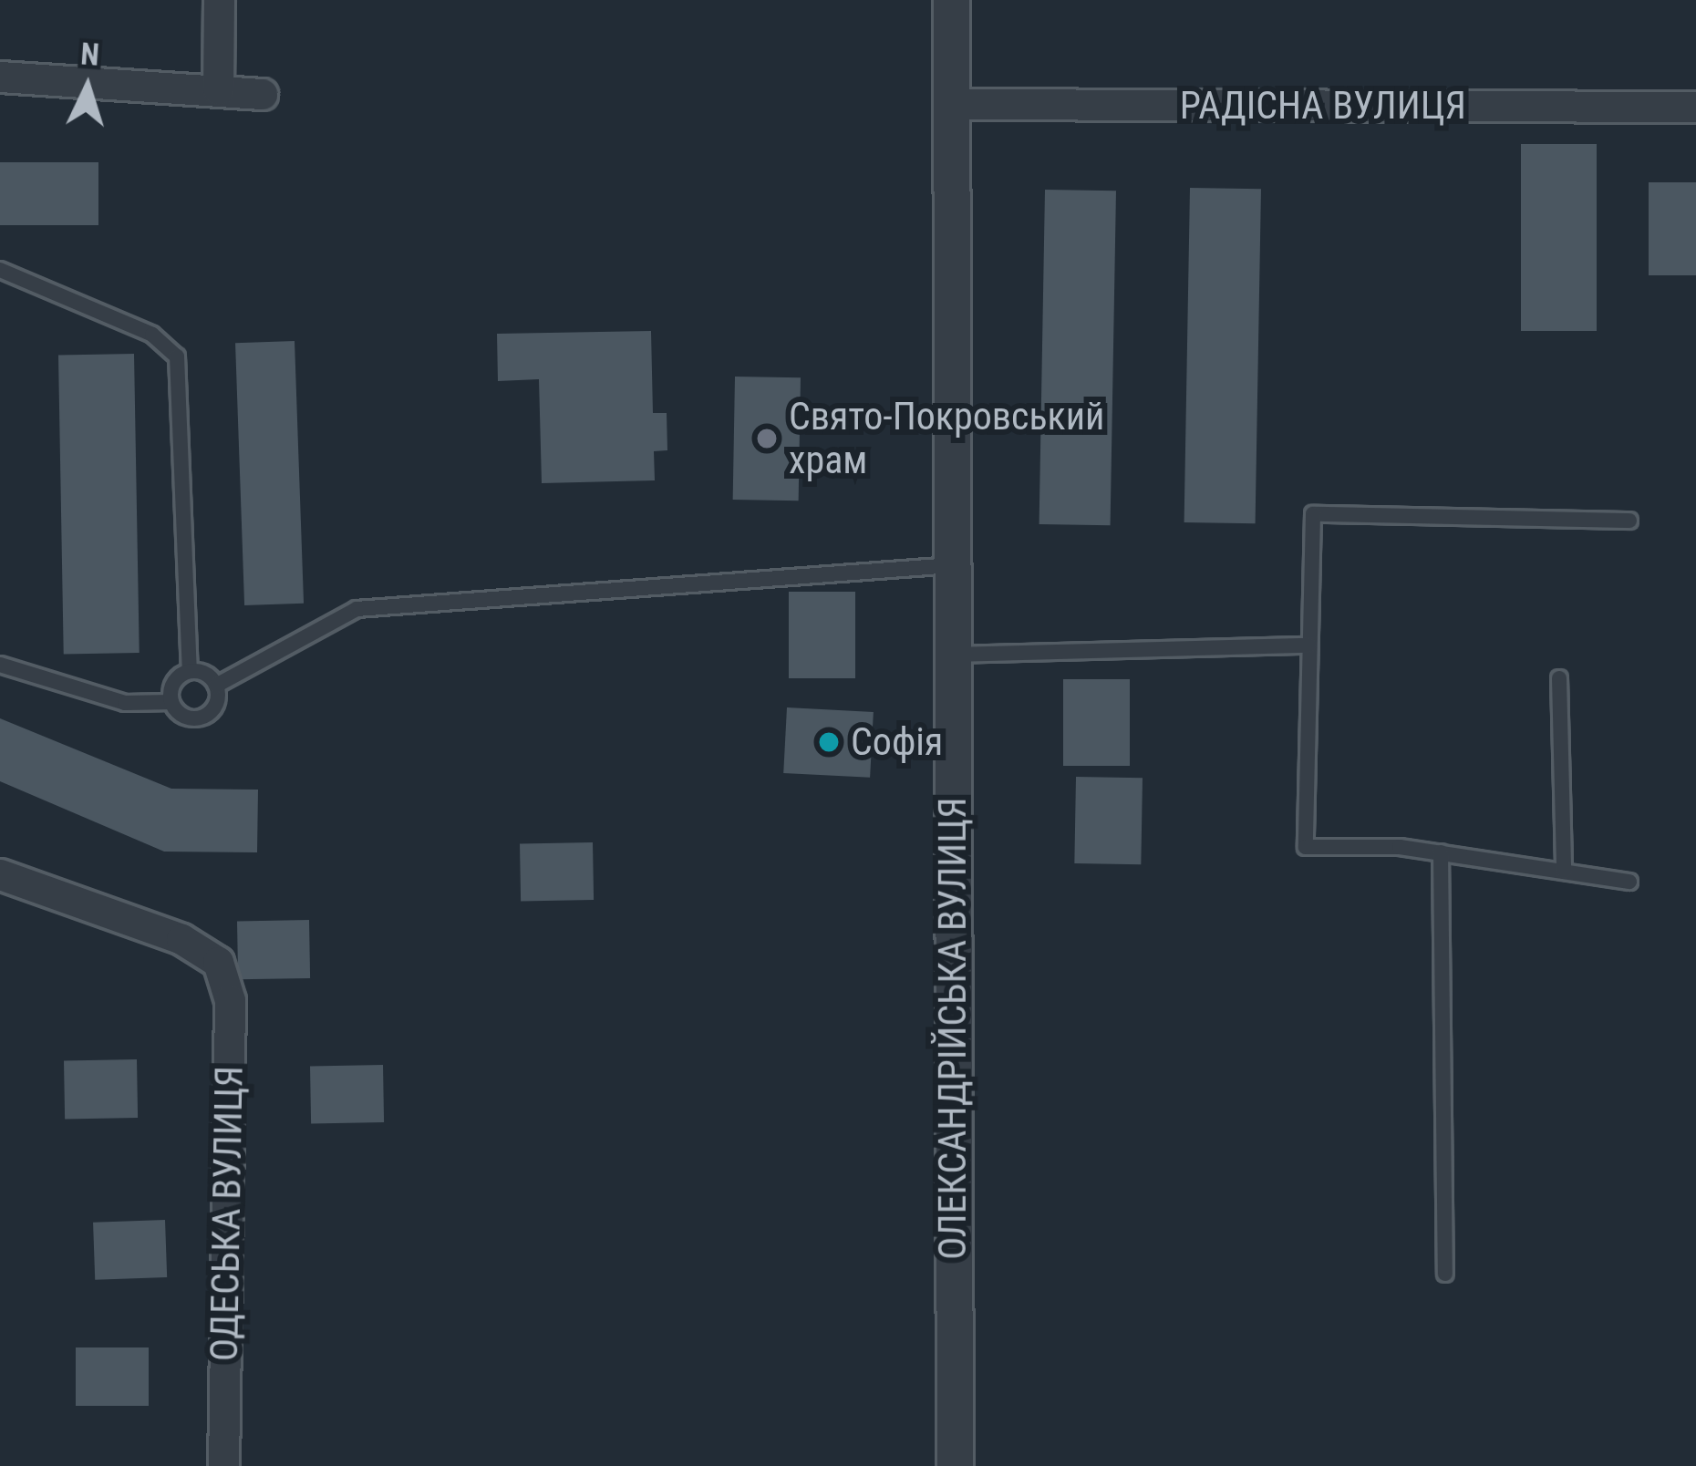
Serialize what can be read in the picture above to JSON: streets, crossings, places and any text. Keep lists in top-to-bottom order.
{
  "streets": {
    "street": ["РАДІСНА ВУЛИЦЯ", "ОЛЕКСАНДРІЙСЬКА ВУЛИЦЯ", "ОДЕСЬКА ВУЛИЦЯ"]
  },
  "crossings": [
    ["РАДІСНА ВУЛИЦЯ", "ОЛЕКСАНДРІЙСЬКА ВУЛИЦЯ"]
  ],
  "places": ["Свято-Покровський храм", "Софія"],
  "north": "top"
}
